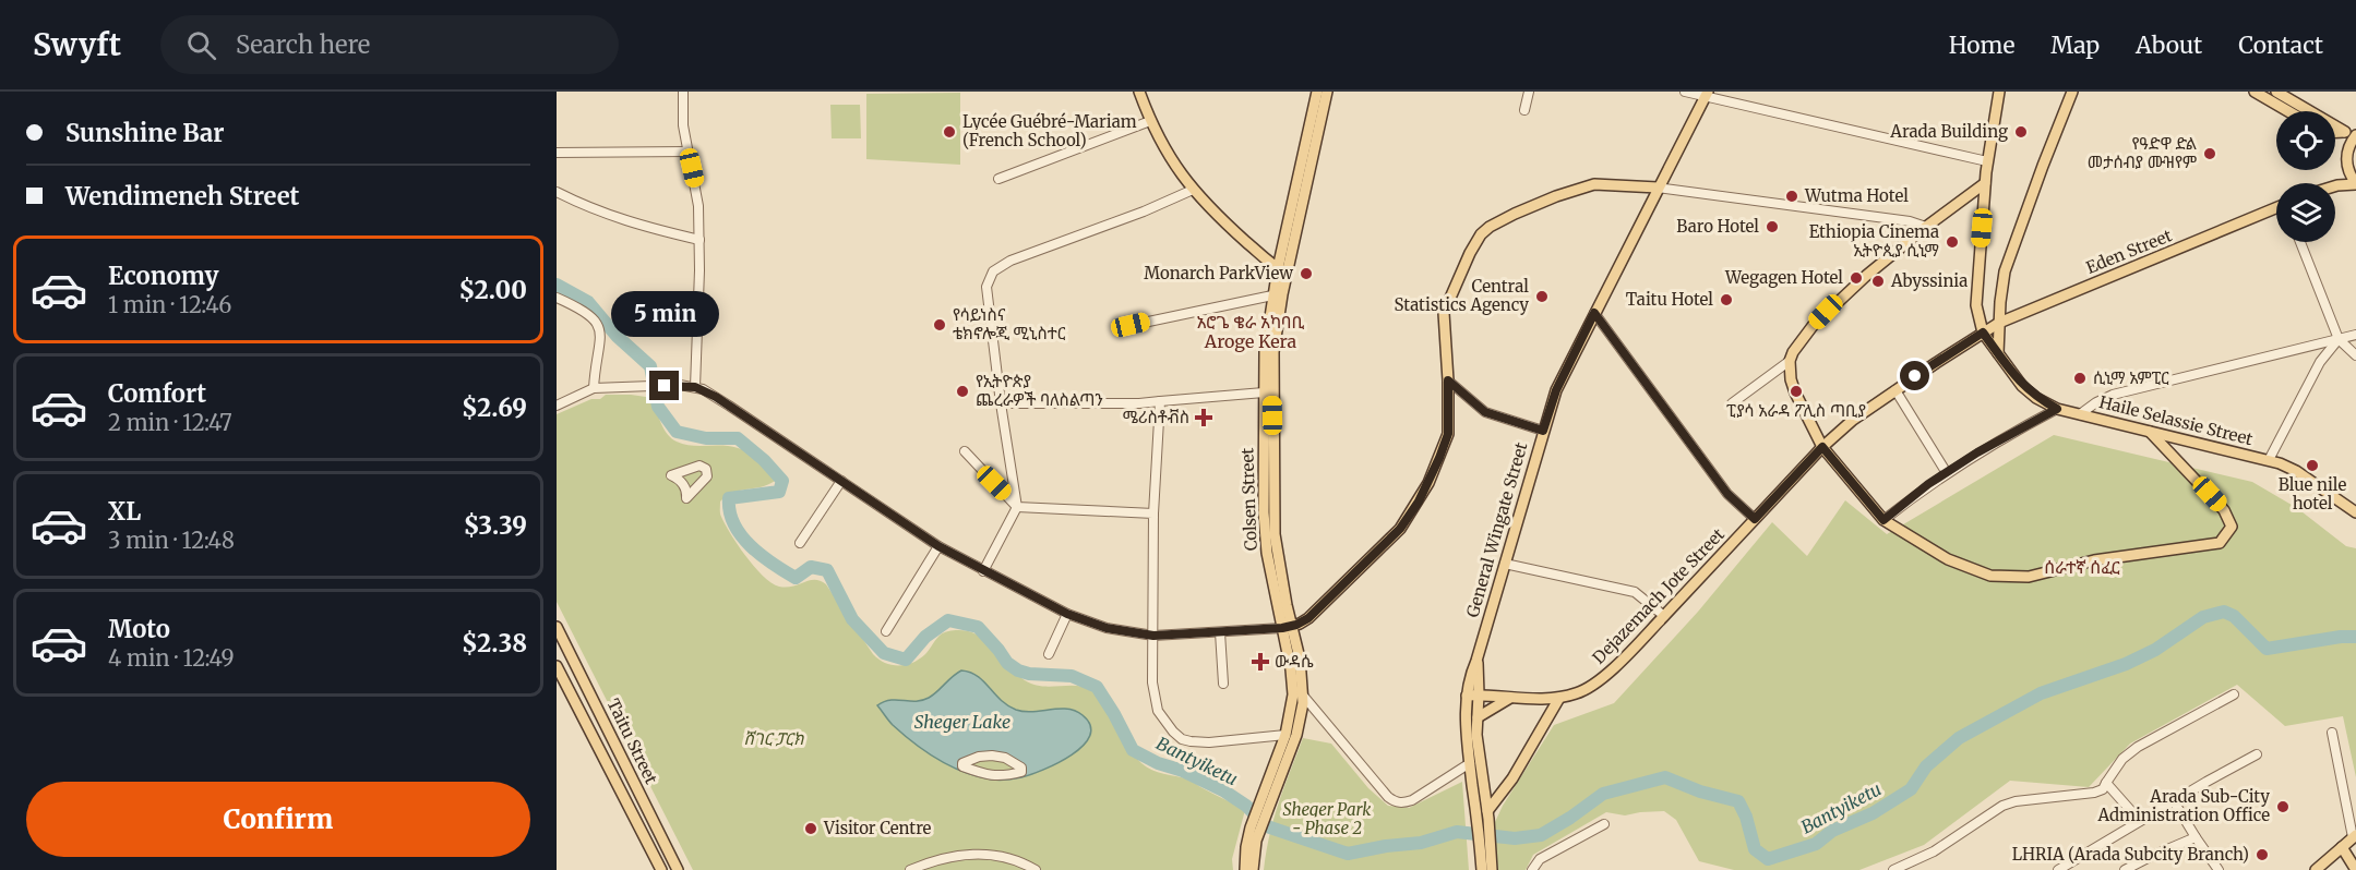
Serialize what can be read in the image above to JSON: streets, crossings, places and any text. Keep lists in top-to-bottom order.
{
  "streets": {
    "main road": [
      "Eden Street",
      "Haile Selassie Street",
      "Colsen Street",
      "General Wingate Street",
      "Dejazemach Jote Street",
      "Taitu Street"
    ]
  },
  "crossings": [
    ["Eden Street", "Haile Selassie Street"],
    ["Eden Street", "Dejazemach Jote Street"],
    ["General Wingate Street", "Dejazemach Jote Street"]
  ],
  "districts": ["አሮጌ ቄራ አካባቢ Aroge Kera", "ሰራተኛ ሰፈር"],
  "water": ["Sheger Lake", "Bantyiketu"],
  "parks": ["ሸገር ፓርክ", "Sheger Park - Phase 2"],
  "places": {
    "other": [
      "Lycée Guébré-Mariam (French School)",
      "Arada Building",
      "የዓድዋ ድል መታሰብያ ሙዝየም",
      "Wutma Hotel",
      "Baro Hotel",
      "Ethiopia Cinema ኢትዮጲያ ሲኒማ",
      "Monarch ParkView",
      "Wegagen Hotel",
      "Abyssinia",
      "Central Statistics Agency",
      "Taitu Hotel",
      "የሳይነስና ቴክኖሎጂ ሚኒስተር",
      "ሲኒማ አምፒር",
      "የኢትዮጵያ ጨረራዎች ባለስልጣን",
      "ፒያሳ አራዳ ፖሊስ ጣቢያ",
      "Blue nile hotel",
      "Arada Sub-City Administration Office",
      "Visitor Centre",
      "LHRIA (Arada Subcity Branch)"
    ],
    "health": ["ሜሪስቶቭስ", "ውዳሴ"]
  },
  "page": {
    "header": "Swyft",
    "search": "Search here",
    "nav": [
      "Home",
      "Map",
      "About",
      "Contact"
    ],
    "banner": ["Sunshine Bar", "Wendimeneh Street"],
    "list": [
      {
        "name": "Economy",
        "note": "1 min · 12:46",
        "value": "$2.00"
      },
      {
        "name": "Comfort",
        "note": "2 min · 12:47",
        "value": "$2.69"
      },
      {
        "name": "XL",
        "note": "3 min · 12:48",
        "value": "$3.39"
      },
      {
        "name": "Moto",
        "note": "4 min · 12:49",
        "value": "$2.38"
      }
    ],
    "bubble": "5 min",
    "buttons": "Confirm"
  }
}
